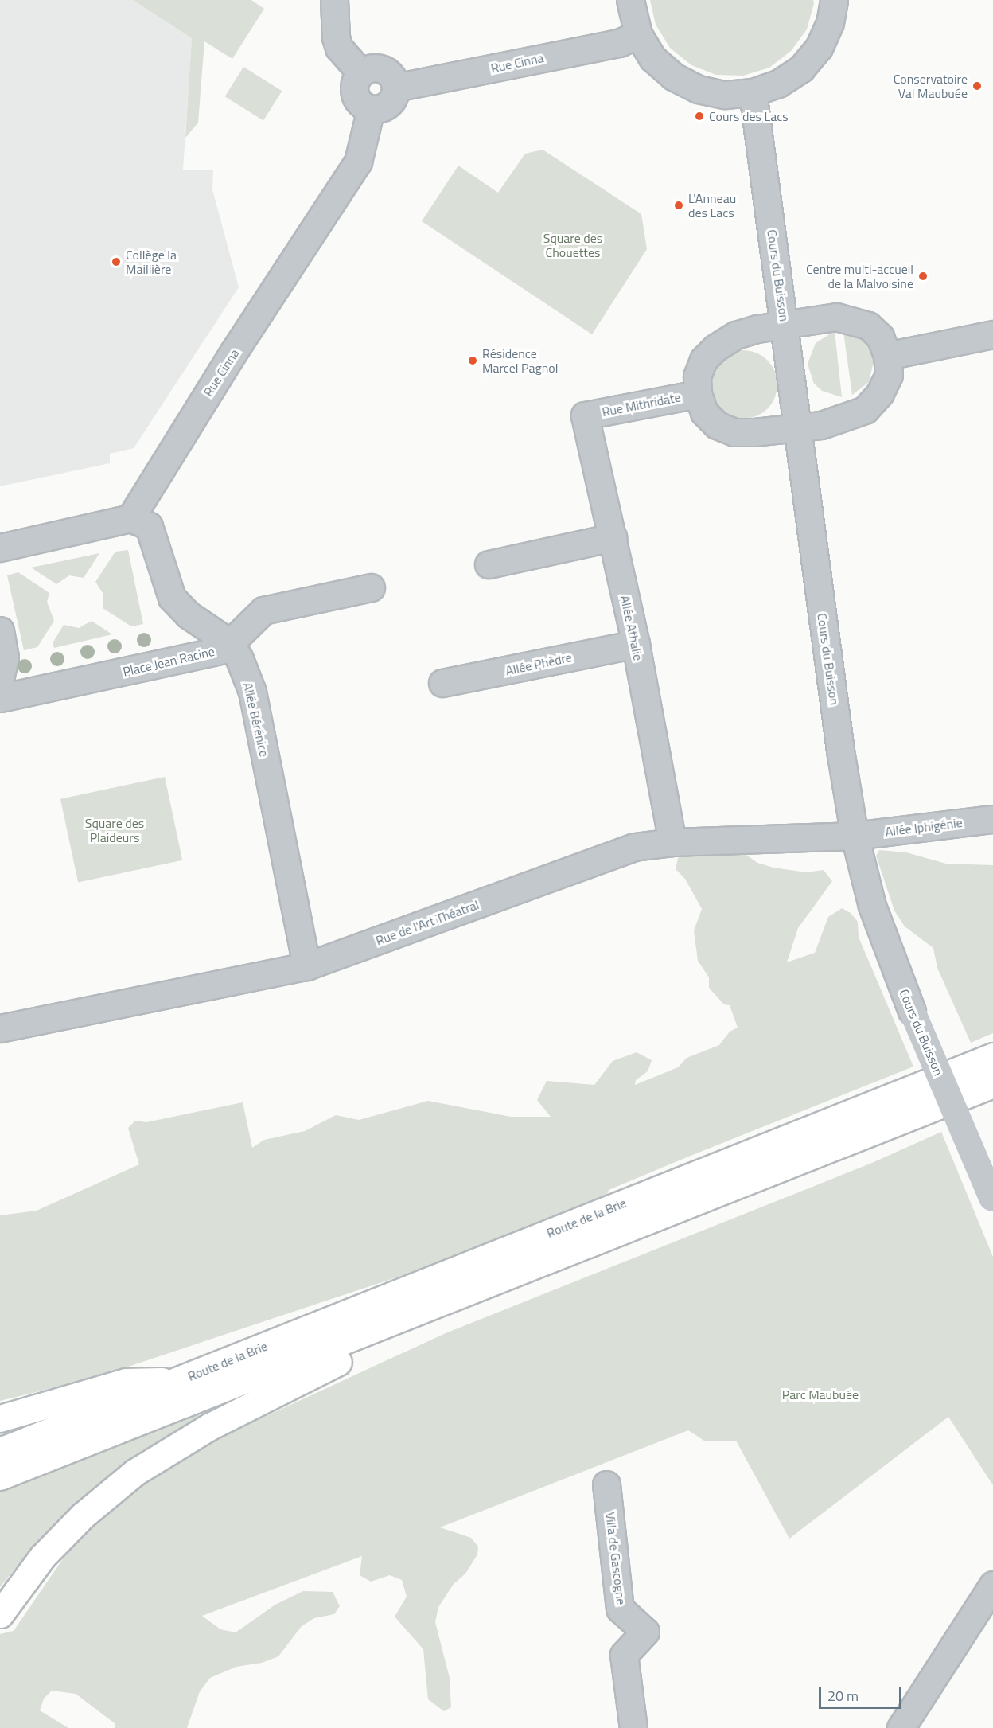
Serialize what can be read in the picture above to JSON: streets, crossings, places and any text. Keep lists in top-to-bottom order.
{
  "streets": {
    "highway": ["Route de la Brie"],
    "street": [
      "Rue Cinna",
      "Cours du Buisson",
      "Rue Mithridate",
      "Allée Athalie",
      "Place Jean Racine",
      "Allée Phèdre",
      "Allée Bérénice",
      "Allée Iphigénie",
      "Rue de l'Art Théatral",
      "Villa de Gascogne"
    ]
  },
  "crossings": [
    ["Cours du Buisson", "Rue Mithridate"],
    ["Cours du Buisson", "Allée Iphigénie"],
    ["Cours du Buisson", "Rue de l'Art Théatral"],
    ["Rue Mithridate", "Allée Athalie"],
    ["Allée Athalie", "Allée Phèdre"],
    ["Allée Athalie", "Rue de l'Art Théatral"],
    ["Allée Bérénice", "Rue de l'Art Théatral"],
    ["Allée Iphigénie", "Rue de l'Art Théatral"]
  ],
  "parks": ["Square des Chouettes", "Square des Plaideurs", "Parc Maubuée"],
  "places": [
    "Conservatoire Val Maubuée",
    "Cours des Lacs",
    "L'Anneau des Lacs",
    "Collège la Maillière",
    "Centre multi-accueil de la Malvoisine",
    "Résidence Marcel Pagnol"
  ],
  "scale_bar": "20 m"
}
